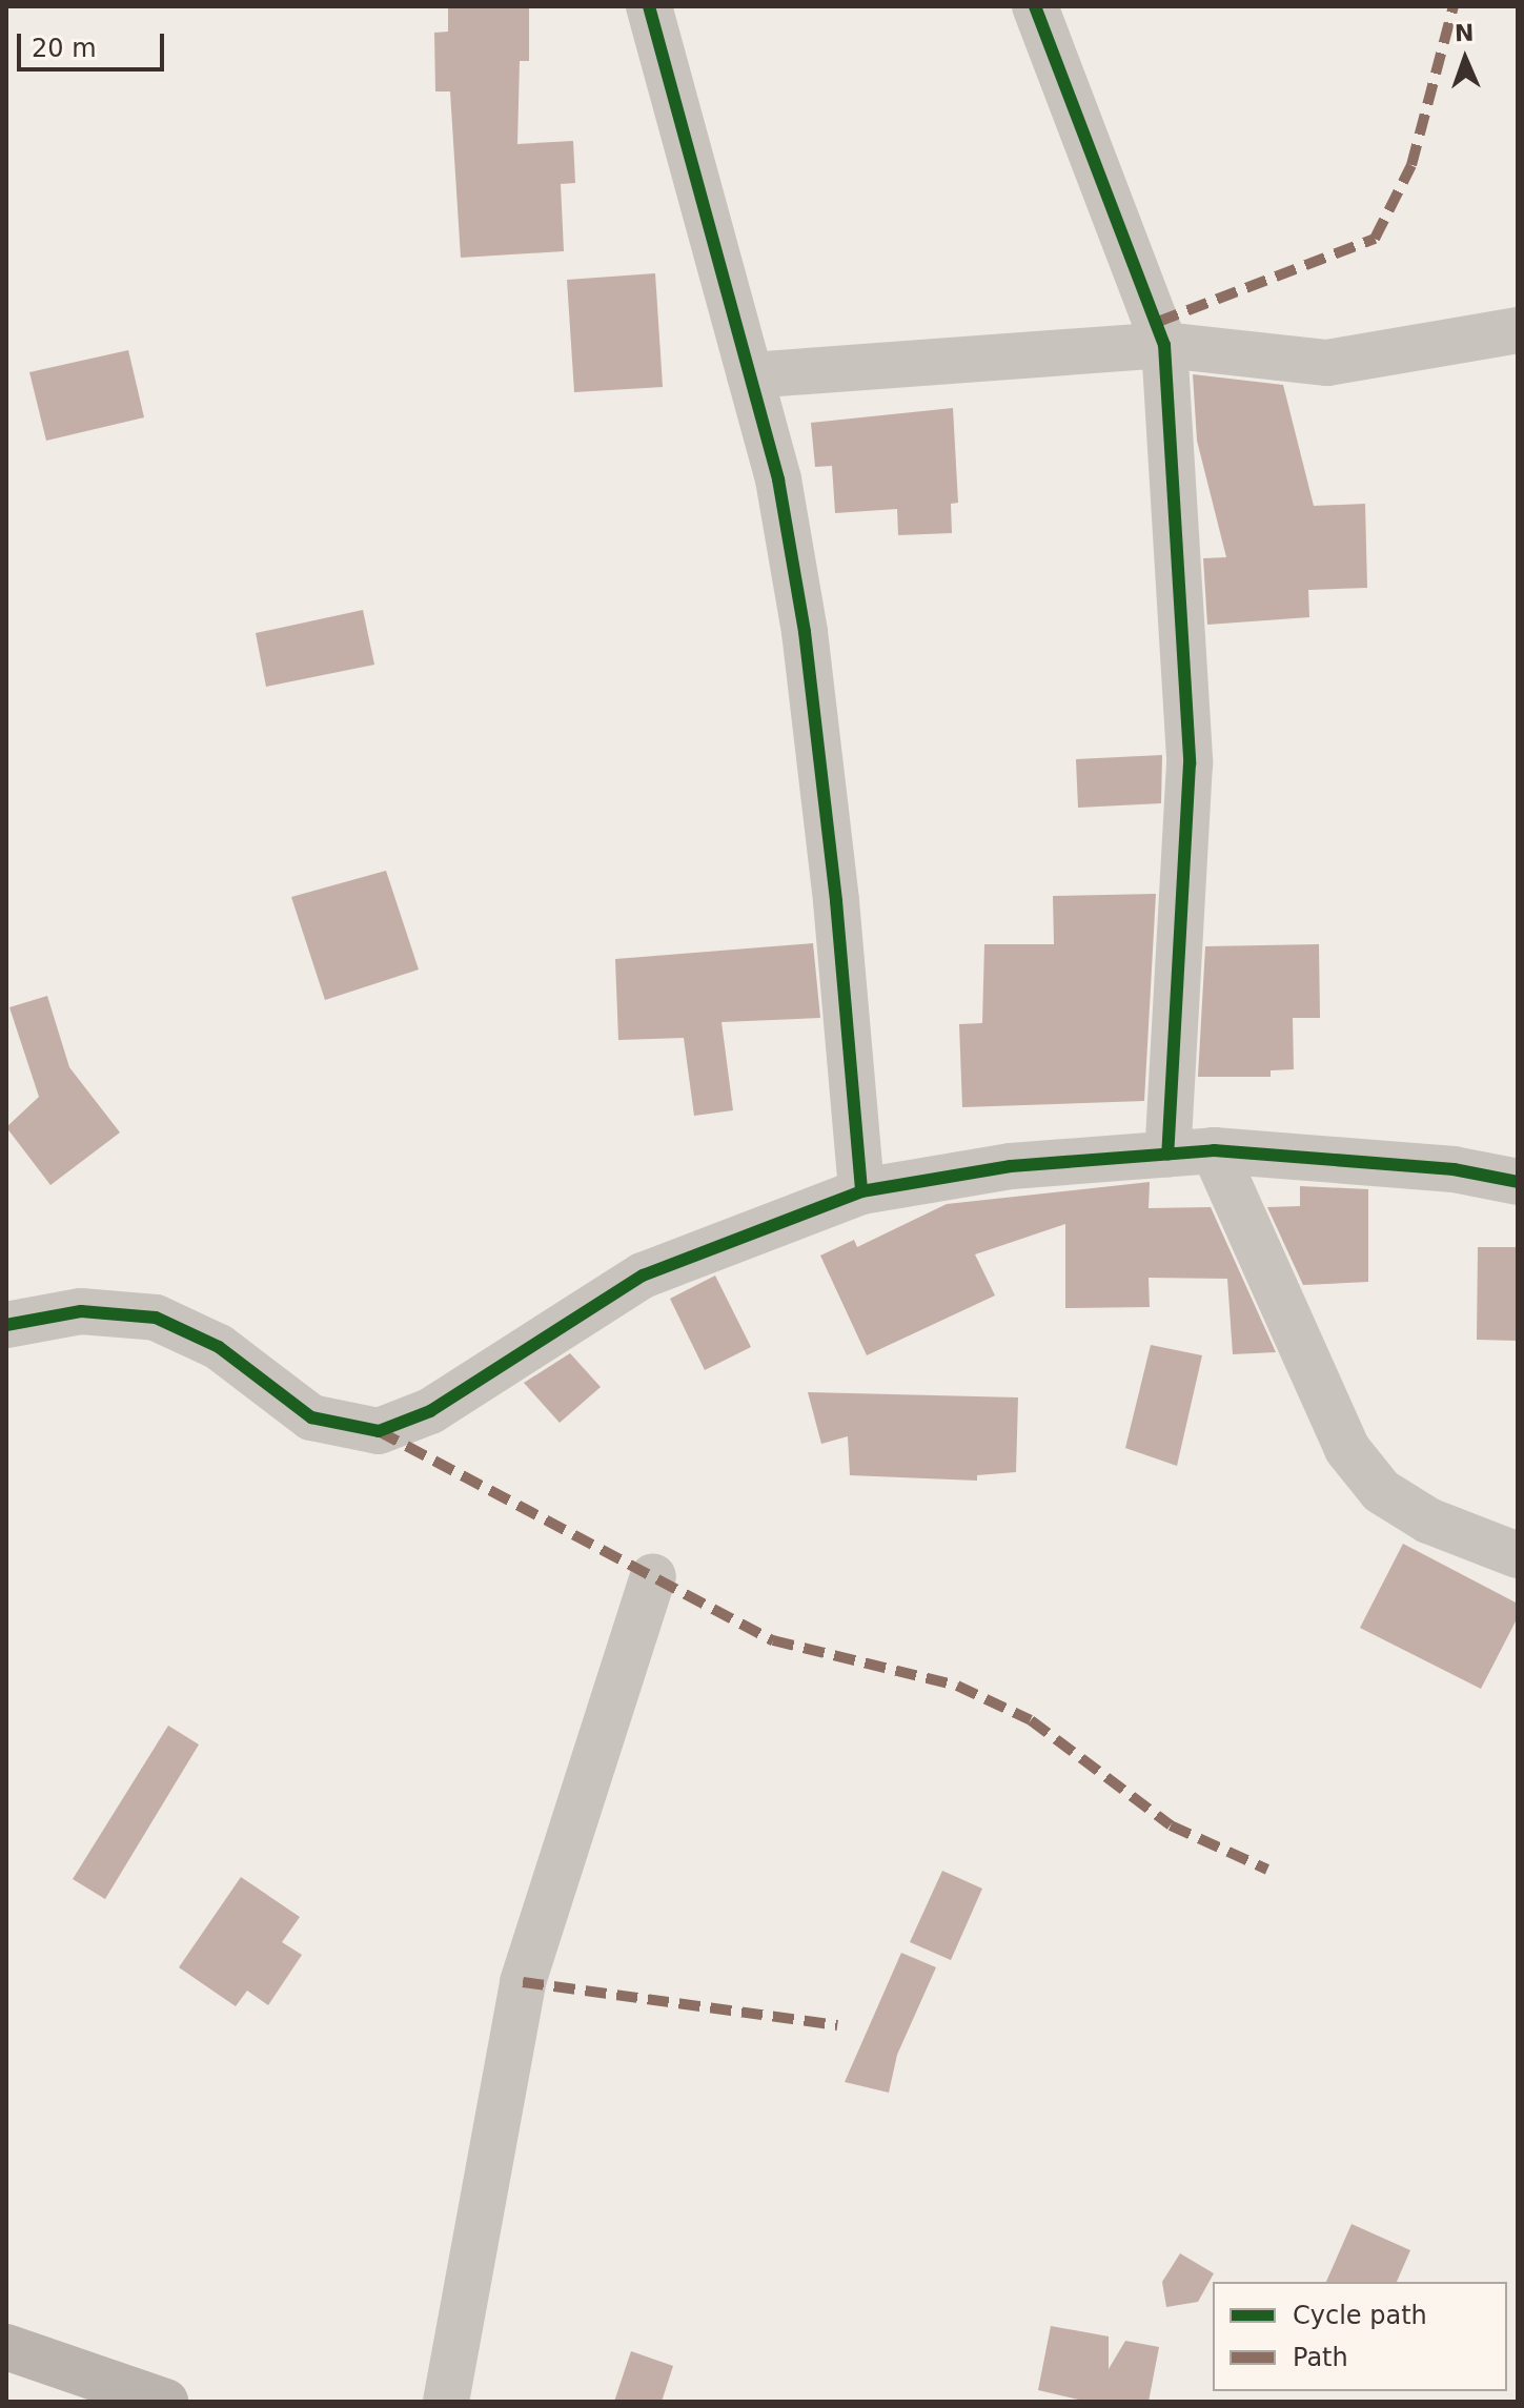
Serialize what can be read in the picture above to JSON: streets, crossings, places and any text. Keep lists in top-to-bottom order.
{
  "legend": ["Cycle path", "Path"],
  "scale_bar": "20 m",
  "north": "top"
}
